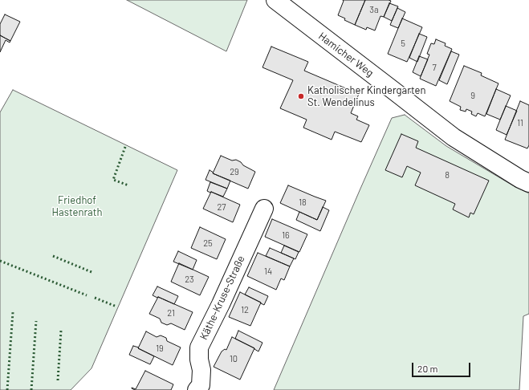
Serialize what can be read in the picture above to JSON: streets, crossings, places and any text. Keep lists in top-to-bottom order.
{
  "streets": {
    "street": ["Hamicher Weg", "Käthe-Kruse-Straße"]
  },
  "parks": ["Friedhof Hastenrath"],
  "places": ["Katholischer Kindergarten St. Wendelinus"],
  "house_numbers": [
    "3a",
    "5",
    "7",
    "9",
    "11",
    "29",
    "8",
    "18",
    "27",
    "16",
    "25",
    "14",
    "23",
    "12",
    "21",
    "19",
    "10"
  ],
  "scale_bar": "20 m"
}
